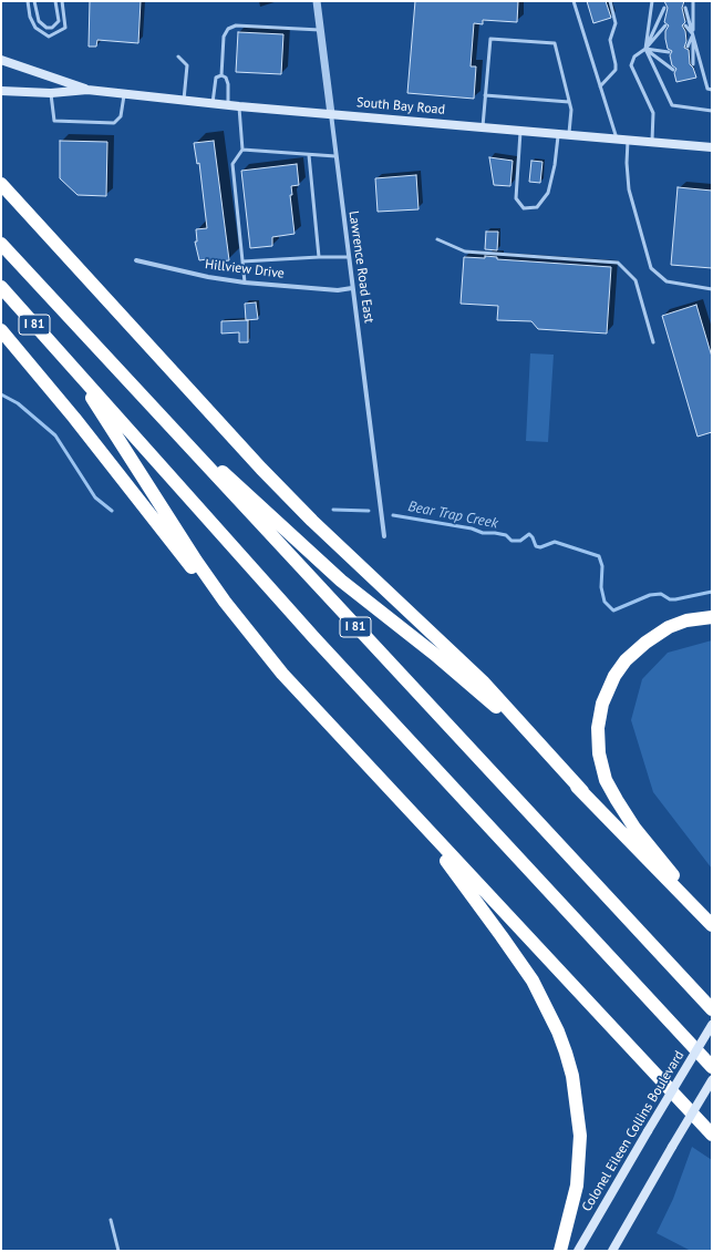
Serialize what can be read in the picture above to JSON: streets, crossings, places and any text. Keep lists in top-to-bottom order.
{
  "streets": {
    "highway": ["I 81"],
    "main road": ["South Bay Road", "Colonel Eileen Collins Boulevard"],
    "street": ["Lawrence Road East", "Hillview Drive"]
  },
  "crossings": [
    ["South Bay Road", "Lawrence Road East"],
    ["Lawrence Road East", "Hillview Drive"]
  ],
  "water": ["Bear Trap Creek"]
}
